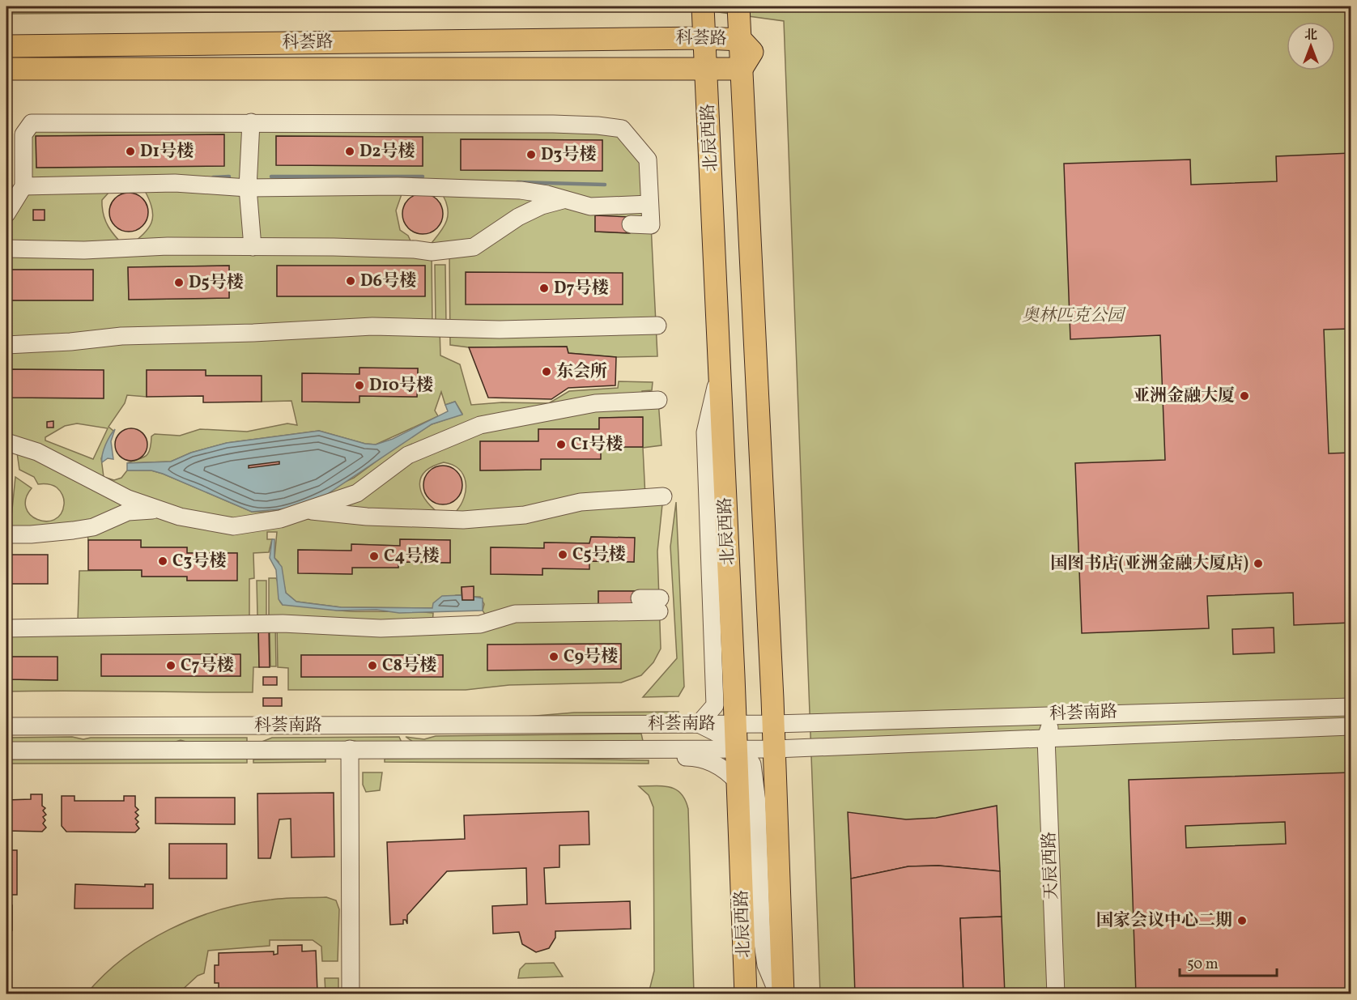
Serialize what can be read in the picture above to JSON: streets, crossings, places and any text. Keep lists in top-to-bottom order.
{
  "streets": {
    "main road": ["科荟路", "北辰西路"],
    "street": ["科荟南路", "天辰西路"]
  },
  "crossings": [
    ["科荟路", "北辰西路"],
    ["北辰西路", "科荟南路"],
    ["科荟南路", "天辰西路"]
  ],
  "parks": ["奥林匹克公园"],
  "places": [
    "D1号楼",
    "D2号楼",
    "D3号楼",
    "D6号楼",
    "D5号楼",
    "D7号楼",
    "东会所",
    "D10号楼",
    "亚洲金融大厦",
    "C1号楼",
    "C5号楼",
    "C4号楼",
    "C3号楼",
    "国图书店(亚洲金融大厦店)",
    "C9号楼",
    "C7号楼",
    "C8号楼",
    "国家会议中心二期"
  ],
  "scale_bar": "50 m",
  "north": "top"
}
